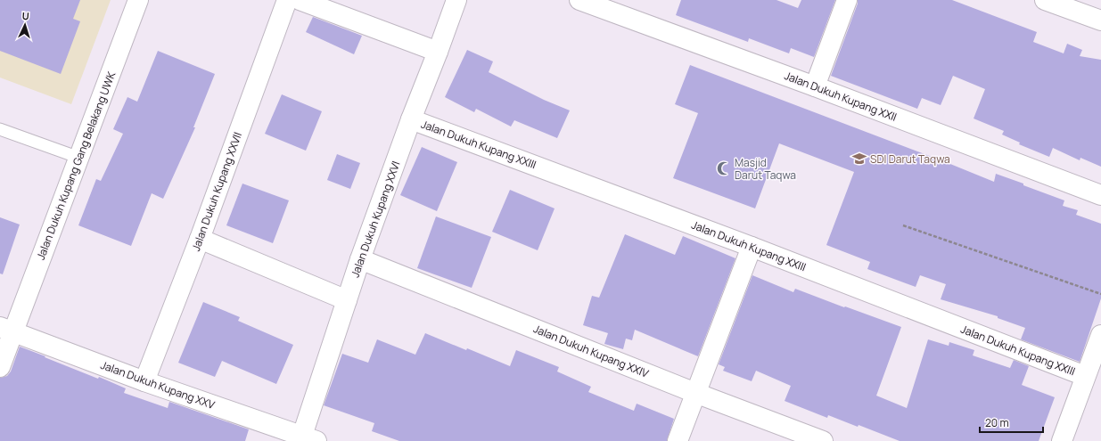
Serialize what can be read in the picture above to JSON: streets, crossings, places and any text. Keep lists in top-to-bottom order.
{
  "streets": {
    "street": [
      "Jalan Dukuh Kupang XXII",
      "Jalan Dukuh Kupang XXIII",
      "Jalan Dukuh Kupang Gang Belakang UWK",
      "Jalan Dukuh Kupang XXVII",
      "Jalan Dukuh Kupang XXVI",
      "Jalan Dukuh Kupang XXIV",
      "Jalan Dukuh Kupang XXV"
    ]
  },
  "crossings": [
    ["Jalan Dukuh Kupang XXIII", "Jalan Dukuh Kupang XXVI"],
    ["Jalan Dukuh Kupang Gang Belakang UWK", "Jalan Dukuh Kupang XXV"],
    ["Jalan Dukuh Kupang XXVII", "Jalan Dukuh Kupang XXV"],
    ["Jalan Dukuh Kupang XXVI", "Jalan Dukuh Kupang XXIV"],
    ["Jalan Dukuh Kupang XXVI", "Jalan Dukuh Kupang XXV"]
  ],
  "places": {
    "school or university": ["SDI Darut Taqwa"],
    "mosque": ["Masjid Darut Taqwa"]
  },
  "scale_bar": "20 m",
  "north": "top"
}
